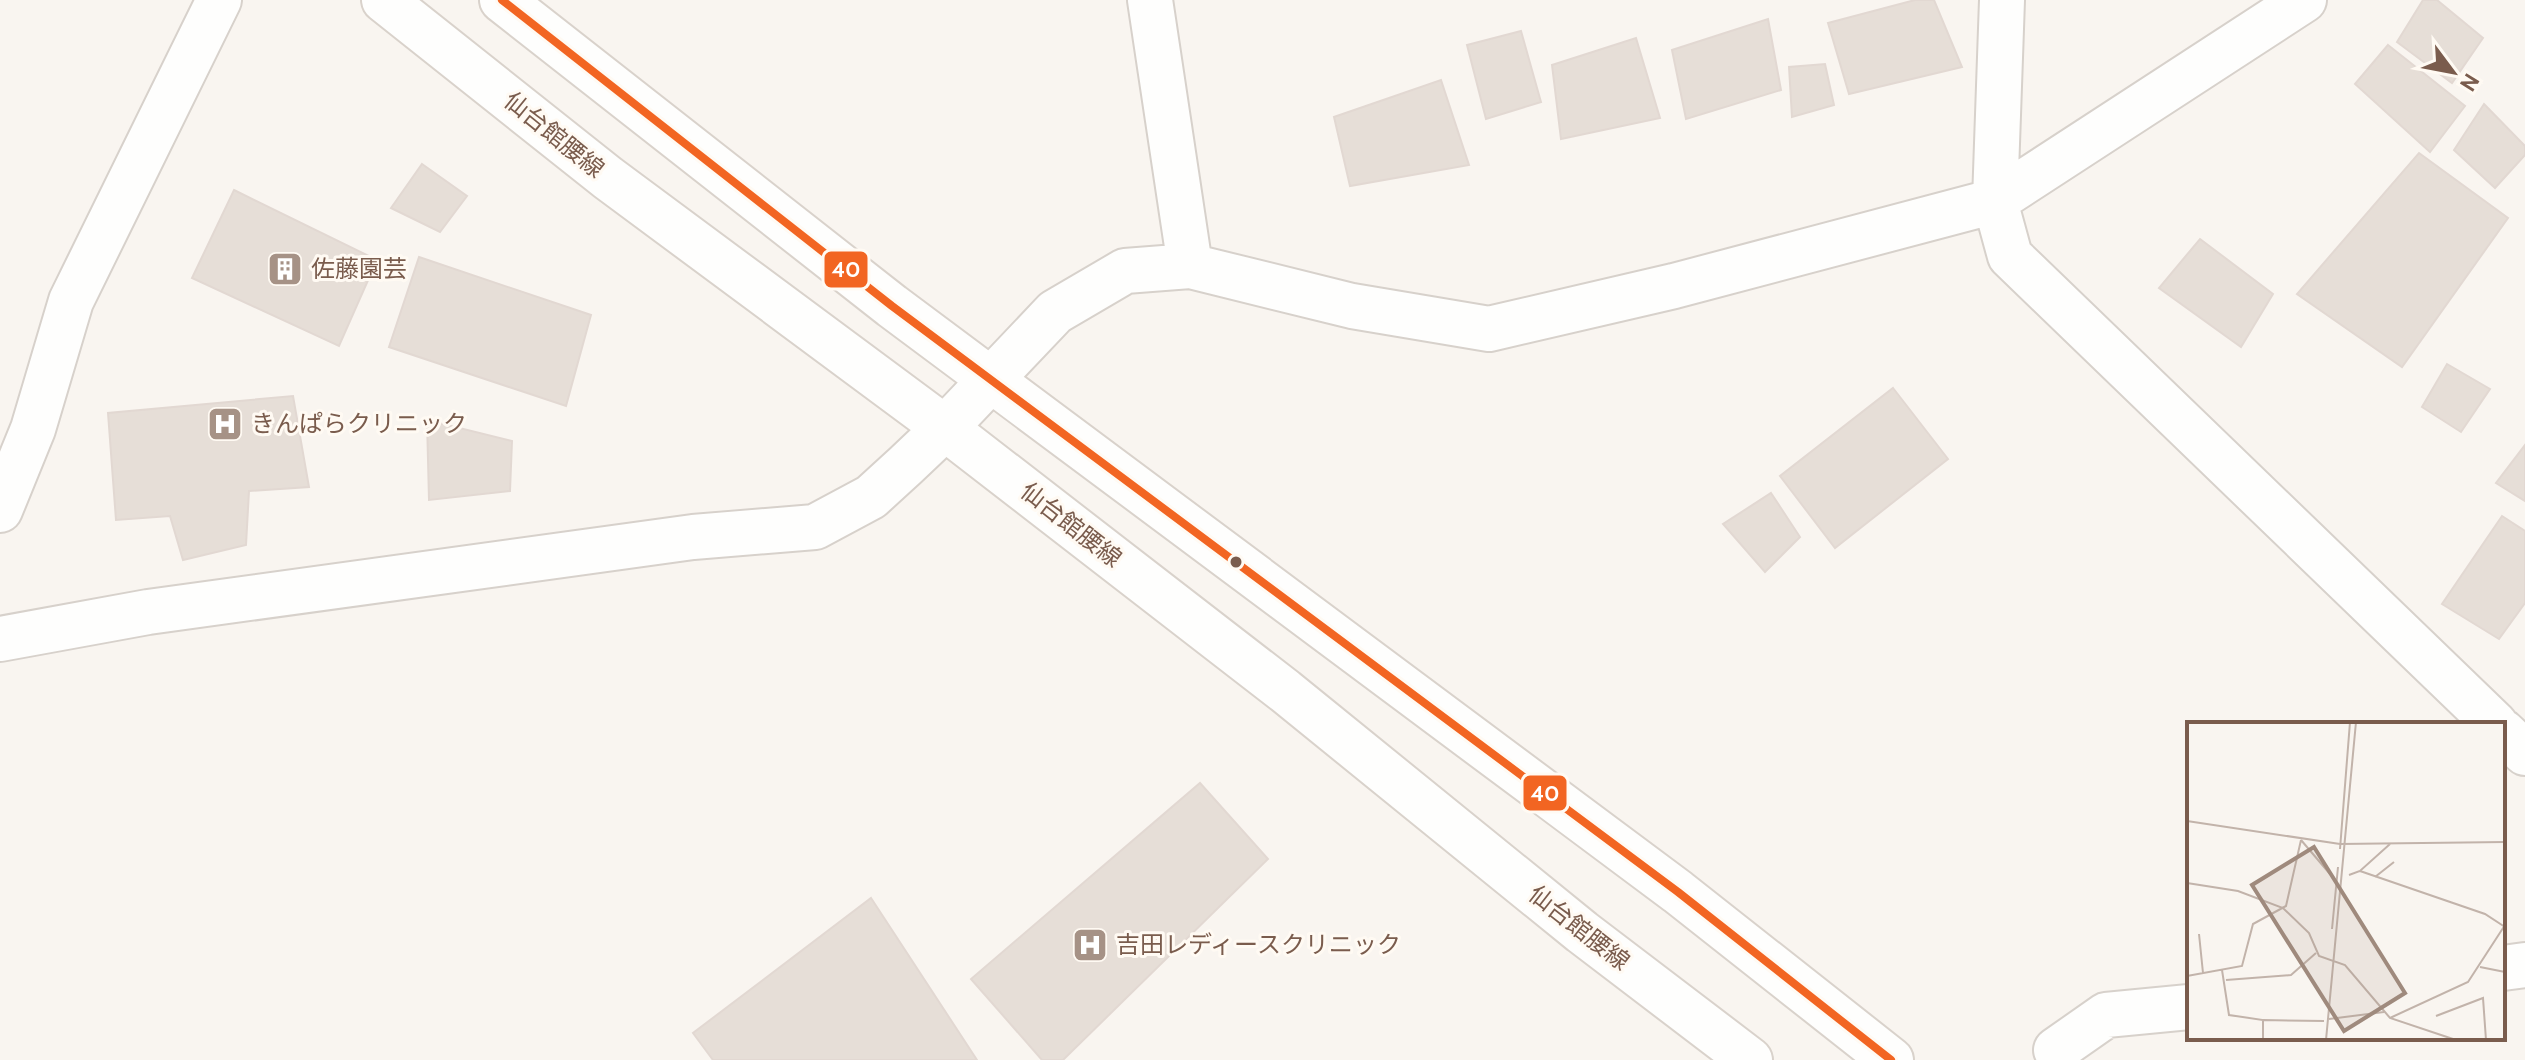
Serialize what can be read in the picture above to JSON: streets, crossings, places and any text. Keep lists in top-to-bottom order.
{
  "streets": {
    "street": ["仙台館腰線"]
  },
  "places": {
    "building": ["佐藤園芸"],
    "hospital": ["きんぱらクリニック", "吉田レディースクリニック"]
  },
  "lines": ["transit line 40"],
  "north": "bottom right"
}
